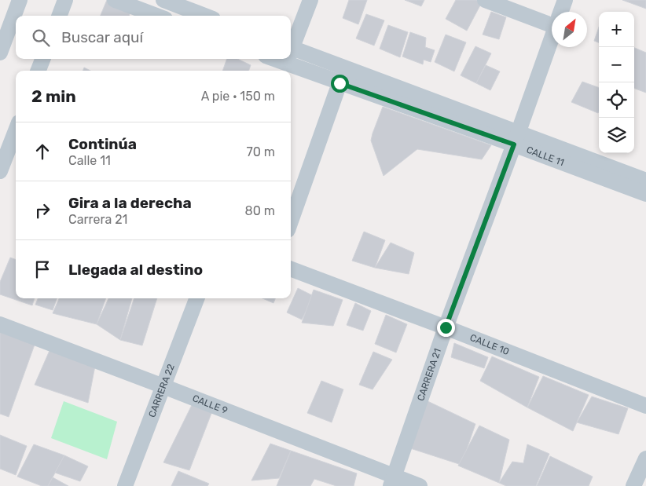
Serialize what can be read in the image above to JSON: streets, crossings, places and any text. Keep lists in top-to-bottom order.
{
  "streets": {
    "street": [
      "CALLE 11",
      "CALLE 10",
      "CARRERA 21",
      "CARRERA 22",
      "CALLE 9"
    ]
  },
  "crossings": [
    ["CALLE 11", "CARRERA 21"],
    ["CALLE 10", "CARRERA 21"],
    ["CARRERA 21", "CALLE 9"],
    ["CARRERA 22", "CALLE 9"]
  ],
  "north": "top right",
  "page": {
    "map_buttons": ["+", "−"],
    "search": "Buscar aquí",
    "heading": ["2 min", "A pie · 150 m"],
    "list": [
      ["Continúa", "Calle 11", "70 m"],
      ["Gira a la derecha", "Carrera 21", "80 m"],
      "Llegada al destino"
    ]
  }
}
